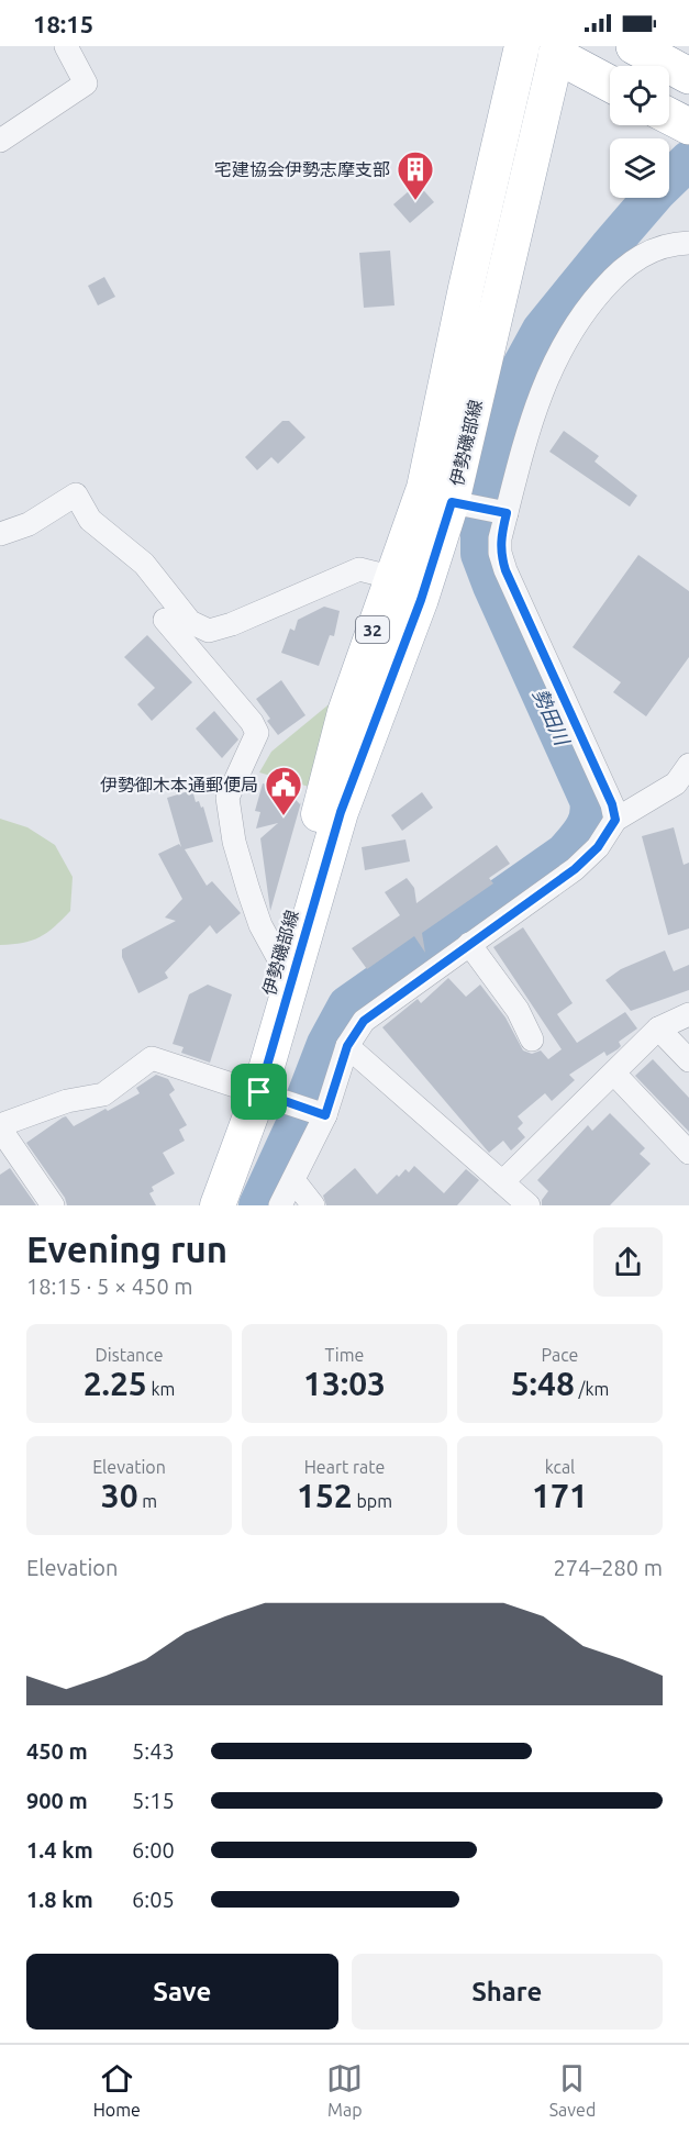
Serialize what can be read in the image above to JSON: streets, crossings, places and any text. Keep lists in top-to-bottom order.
{
  "streets": {
    "main road": ["伊勢磯部線", "32"]
  },
  "water": ["勢田川"],
  "places": {
    "building": ["宅建協会伊勢志摩支部"],
    "public building": ["伊勢御木本通郵便局"]
  },
  "page": {
    "status": "18:15",
    "heading": ["Evening run", "18:15 · 5 × 450 m"],
    "stats": [
      ["Distance", "2.25 km"],
      ["Time", "13:03"],
      ["Pace", "5:48 /km"],
      ["Elevation", "30 m"],
      ["Heart rate", "152 bpm"],
      ["kcal", "171"]
    ],
    "chart": ["Elevation", "274–280 m"],
    "list": [
      {
        "name": "450 m",
        "note": "5:43"
      },
      {
        "name": "900 m",
        "note": "5:15"
      },
      {
        "name": "1.4 km",
        "note": "6:00"
      },
      {
        "name": "1.8 km",
        "note": "6:05"
      }
    ],
    "buttons": ["Save", "Share"],
    "tabs": ["Home", "Map", "Saved"]
  }
}
